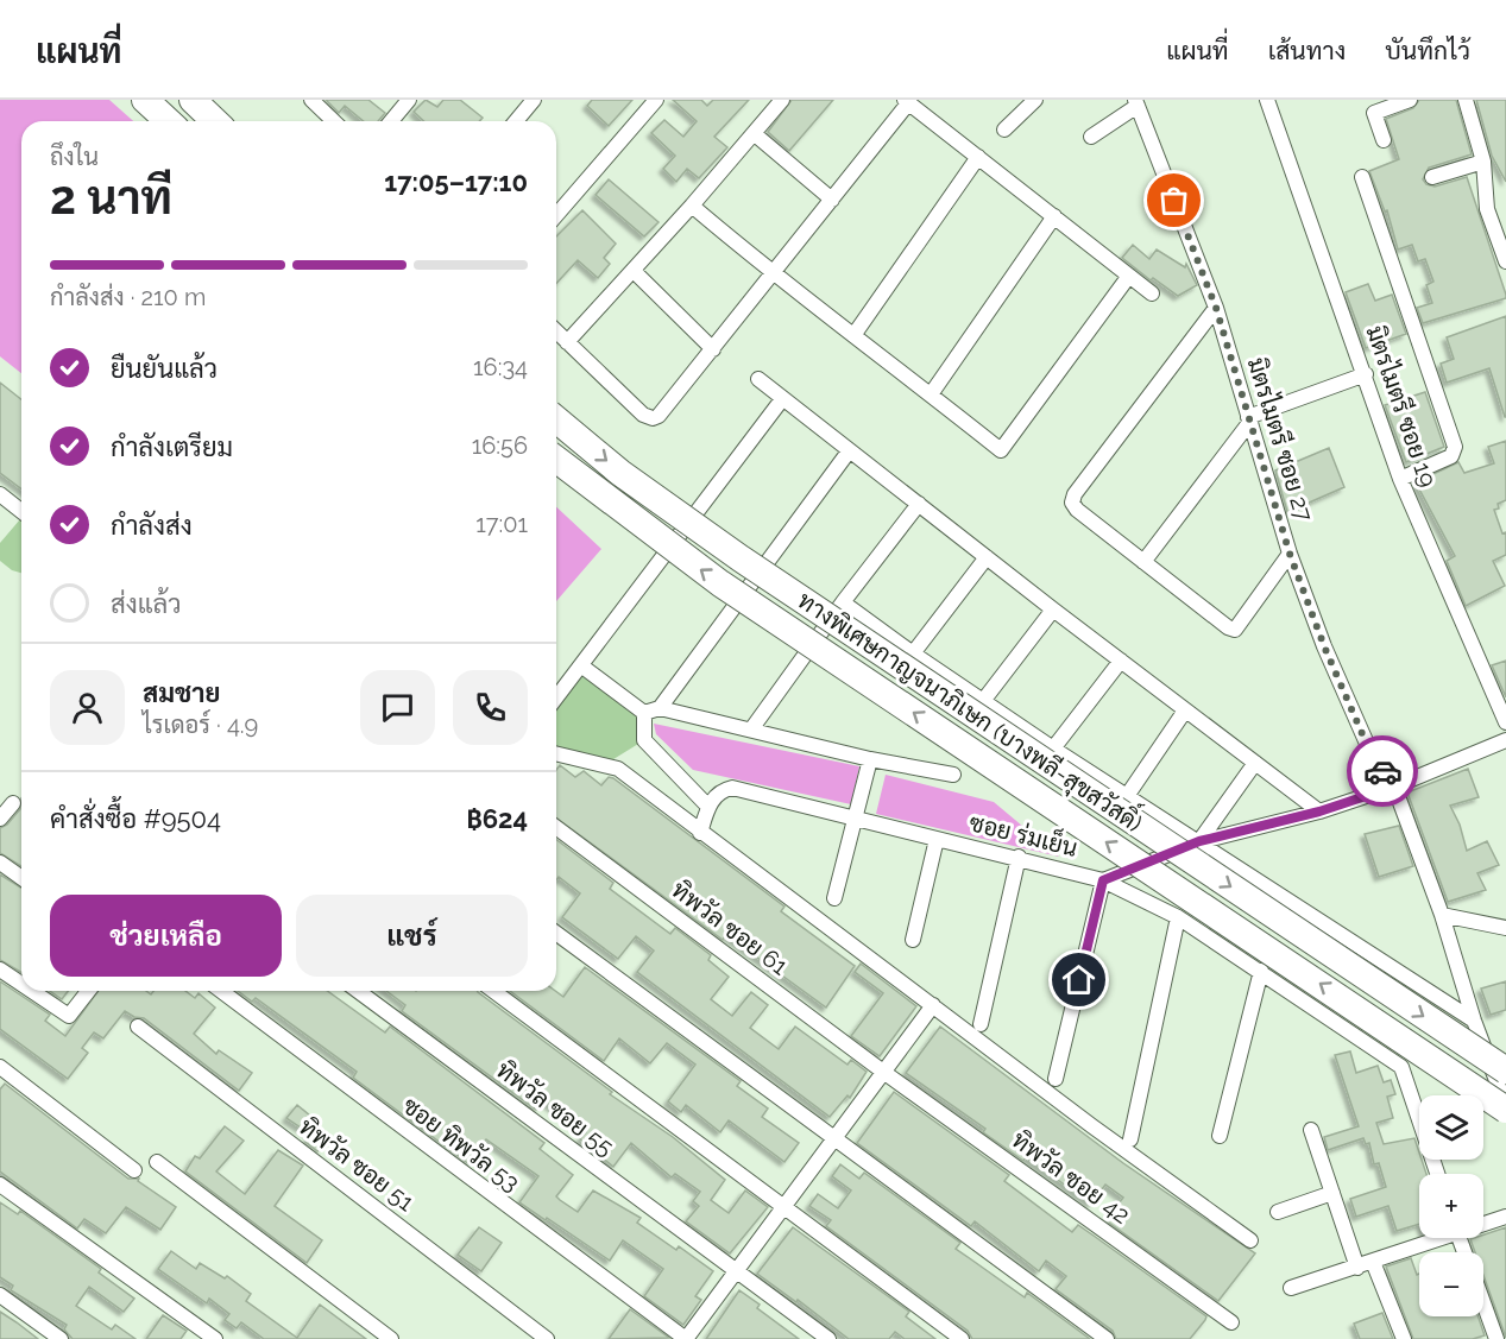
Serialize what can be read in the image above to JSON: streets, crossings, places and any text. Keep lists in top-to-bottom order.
{
  "streets": {
    "highway": ["ทางพิเศษกาญจนาภิเษก (บางพลี-สุขสวัสดิ์)"],
    "street": [
      "มิตรไมตรี ซอย 19",
      "มิตรไมตรี ซอย 27",
      "ซอย ร่มเย็น",
      "ทิพวัล ซอย 61",
      "ทิพวัล ซอย 55",
      "ซอย ทิพวัล 53",
      "ทิพวัล ซอย 51",
      "ทิพวัล ซอย 42"
    ]
  },
  "crossings": [
    ["มิตรไมตรี ซอย 27", "ทางพิเศษกาญจนาภิเษก (บางพลี-สุขสวัสดิ์)"],
    ["ทิพวัล ซอย 61", "ทิพวัล ซอย 42"]
  ],
  "page": {
    "header": "แผนที่",
    "nav": ["แผนที่", "เส้นทาง", "บันทึกไว้"],
    "heading": ["2 นาที", "ถึงใน", "17:05–17:10"],
    "panel": [
      "สมชาย",
      "ไรเดอร์ · 4.9",
      "คำสั่งซื้อ #9504",
      "฿624"
    ],
    "bar": "กำลังส่ง · 210 m",
    "list": [
      ["ยืนยันแล้ว", "16:34"],
      ["กำลังเตรียม", "16:56"],
      ["กำลังส่ง", "17:01"],
      "ส่งแล้ว"
    ],
    "buttons": ["ช่วยเหลือ", "แชร์"],
    "map_buttons": ["+", "−"]
  }
}
